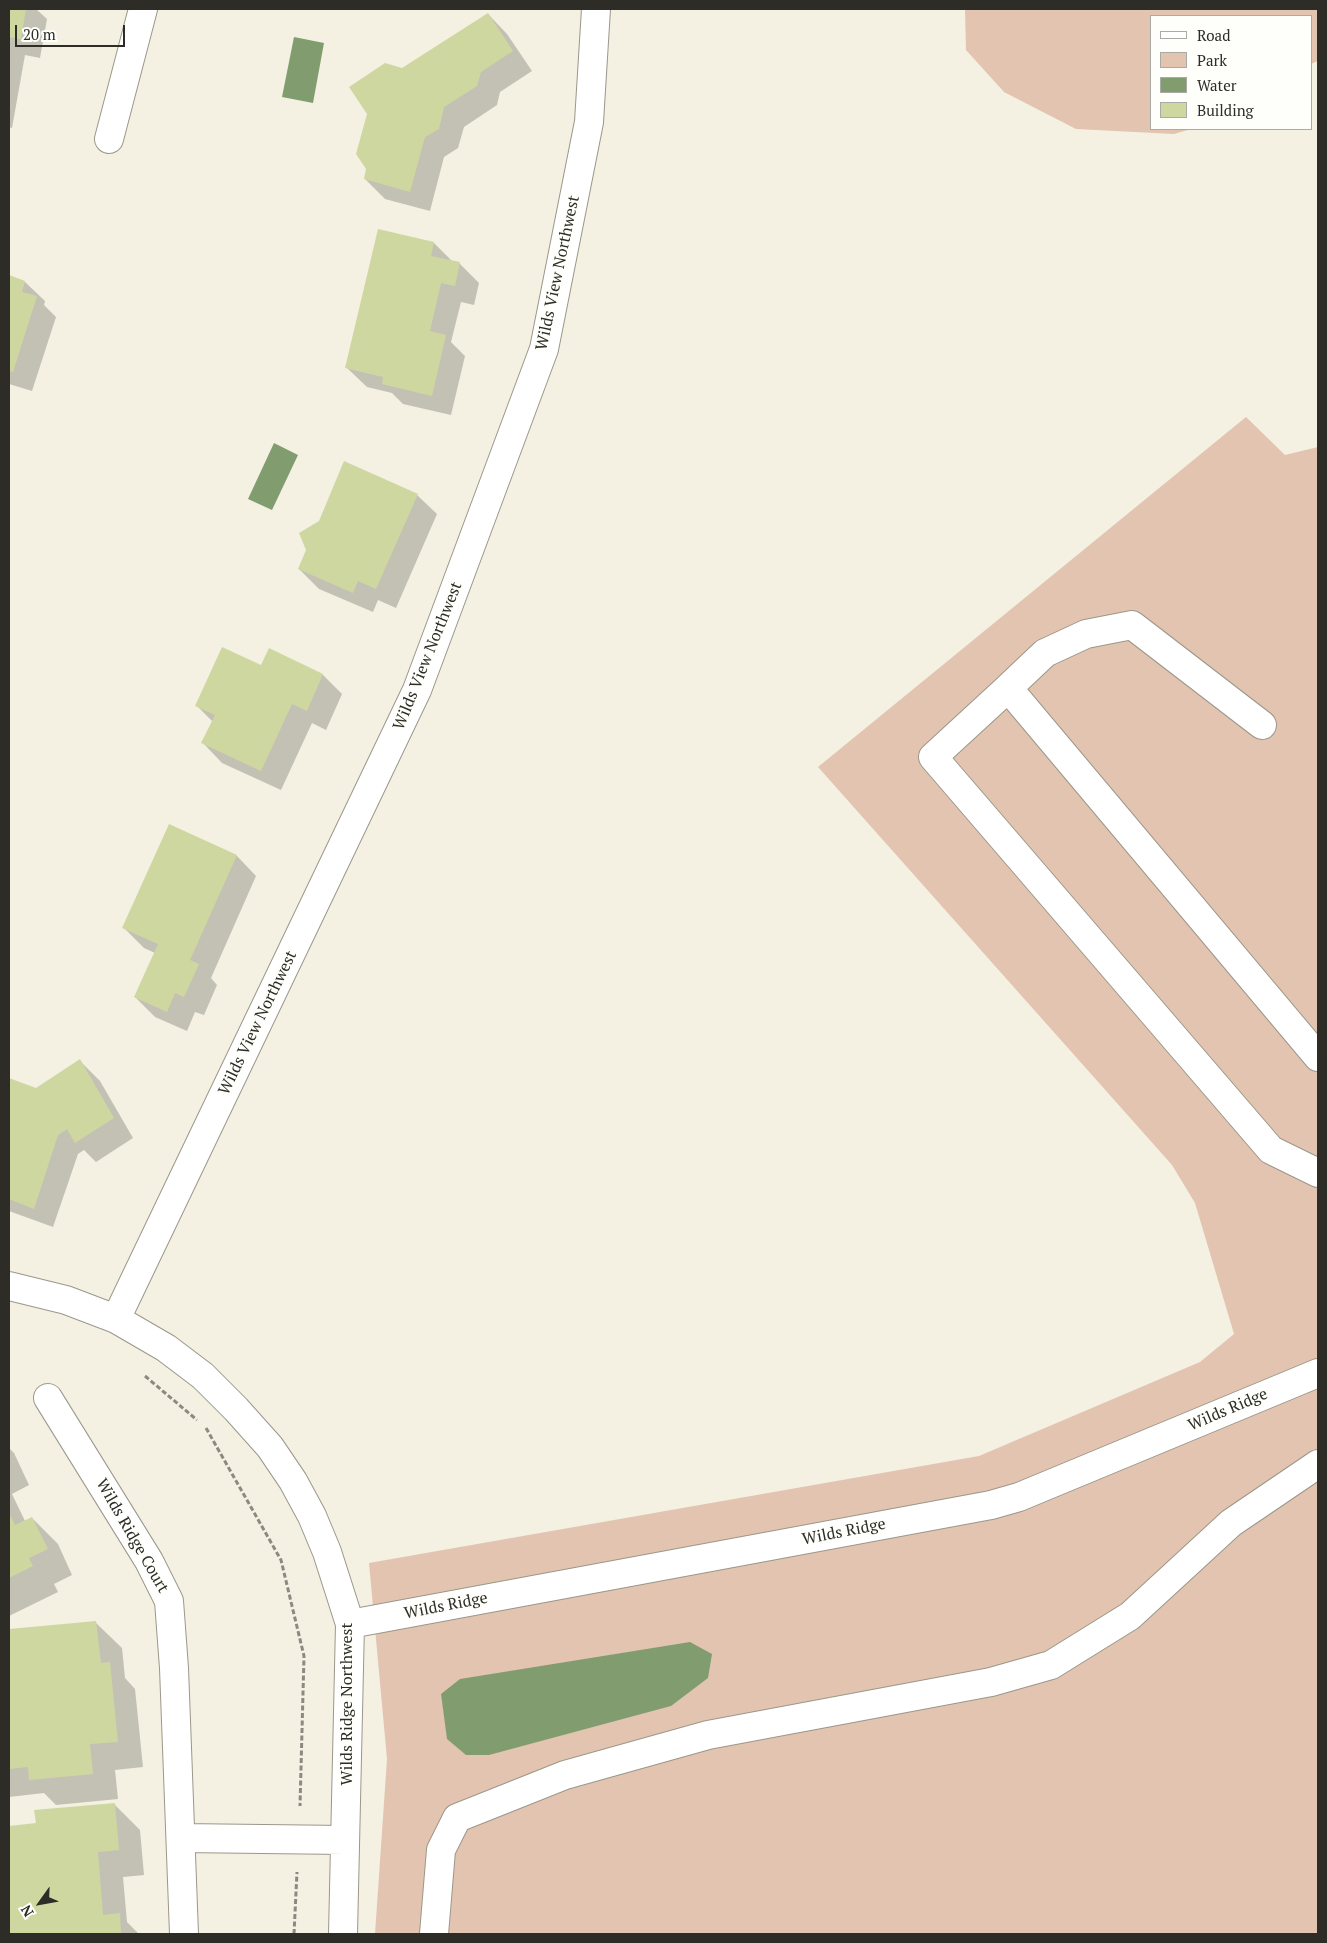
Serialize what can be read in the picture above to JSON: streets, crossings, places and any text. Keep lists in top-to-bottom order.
{
  "streets": {
    "street": [
      "Wilds View Northwest",
      "Wilds Ridge",
      "Wilds Ridge Court",
      "Wilds Ridge Northwest"
    ]
  },
  "crossings": [
    ["Wilds View Northwest", "Wilds Ridge Northwest"],
    ["Wilds Ridge", "Wilds Ridge Northwest"]
  ],
  "legend": [
    "Road",
    "Park",
    "Water",
    "Building"
  ],
  "scale_bar": "20 m",
  "north": "bottom left"
}
